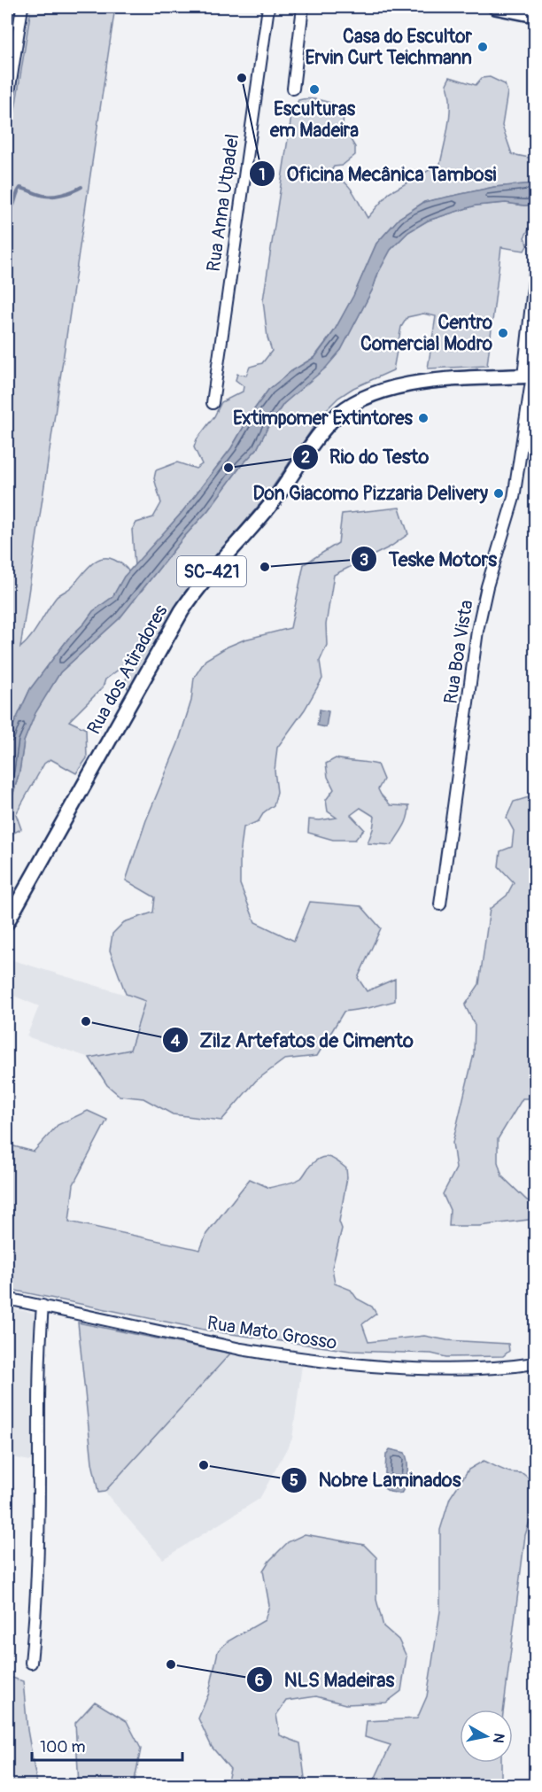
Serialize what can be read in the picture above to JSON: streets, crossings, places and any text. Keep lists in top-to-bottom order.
{
  "streets": {
    "main road": ["SC-421", "Rua dos Atiradores"],
    "street": ["Rua Anna Utpadel", "Rua Boa Vista", "Rua Mato Grosso"]
  },
  "crossings": [
    ["Rua Boa Vista", "Rua dos Atiradores"]
  ],
  "places": [
    "Casa do Escultor Ervin Curt Teichmann",
    "Oficina Mecânica Tambosi",
    "Esculturas em Madeira",
    "Centro Comercial Modro",
    "Extimpomer Extintores",
    "Rio do Testo",
    "Don Giacomo Pizzaria Delivery",
    "Teske Motors",
    "Zilz Artefatos de Cimento",
    "Nobre Laminados",
    "NLS Madeiras"
  ],
  "scale_bar": "100 m",
  "north": "right"
}
